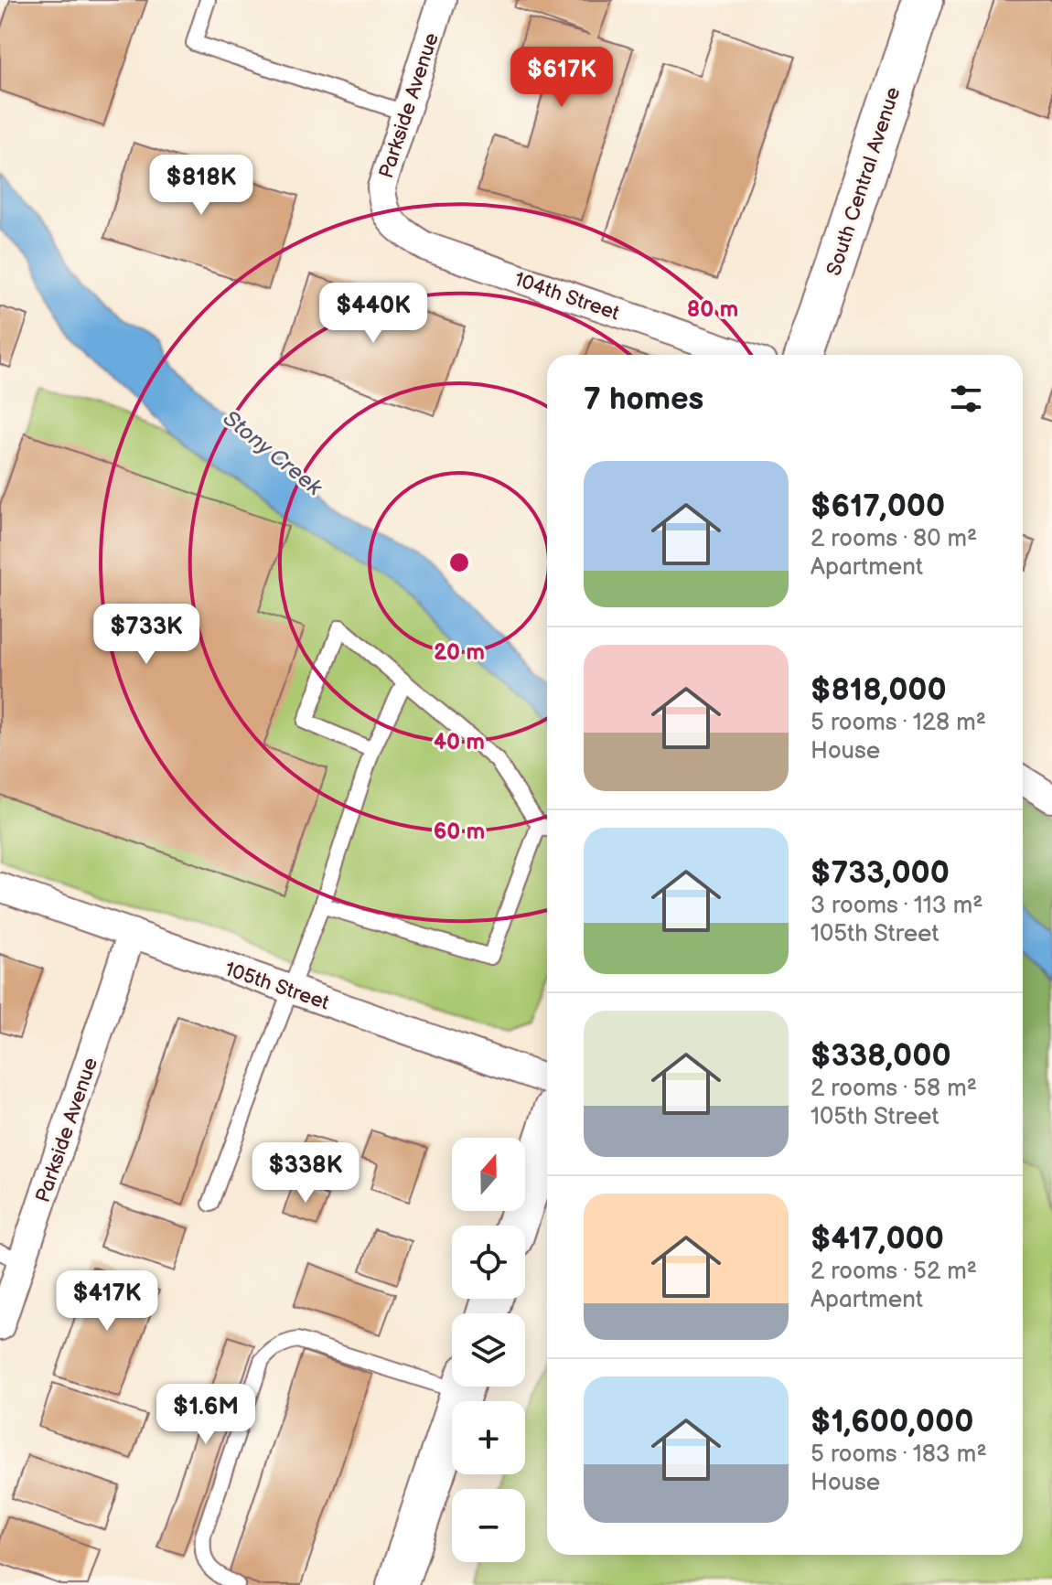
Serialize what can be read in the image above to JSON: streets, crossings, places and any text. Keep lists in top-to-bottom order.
{
  "streets": {
    "street": [
      "Parkside Avenue",
      "South Central Avenue",
      "104th Street",
      "105th Street"
    ]
  },
  "crossings": [
    ["Parkside Avenue", "104th Street"],
    ["Parkside Avenue", "105th Street"]
  ],
  "water": ["Stony Creek"],
  "north": "top",
  "page": {
    "price": [
      "$617K",
      "$818K",
      "$440K",
      "$733K",
      "$338K",
      "$417K",
      "$1.6M"
    ],
    "heading": "7 homes",
    "list": [
      {
        "name": "$617,000",
        "note": "2 rooms · 80 m² · Apartment"
      },
      {
        "name": "$818,000",
        "note": "5 rooms · 128 m² · House"
      },
      {
        "name": "$733,000",
        "note": "3 rooms · 113 m² · 105th Street"
      },
      {
        "name": "$338,000",
        "note": "2 rooms · 58 m² · 105th Street"
      },
      {
        "name": "$417,000",
        "note": "2 rooms · 52 m² · Apartment"
      },
      {
        "name": "$1,600,000",
        "note": "5 rooms · 183 m² · House"
      }
    ],
    "map_buttons": ["+", "−"]
  },
  "rings": [
    "80 m",
    "20 m",
    "40 m",
    "60 m"
  ]
}
